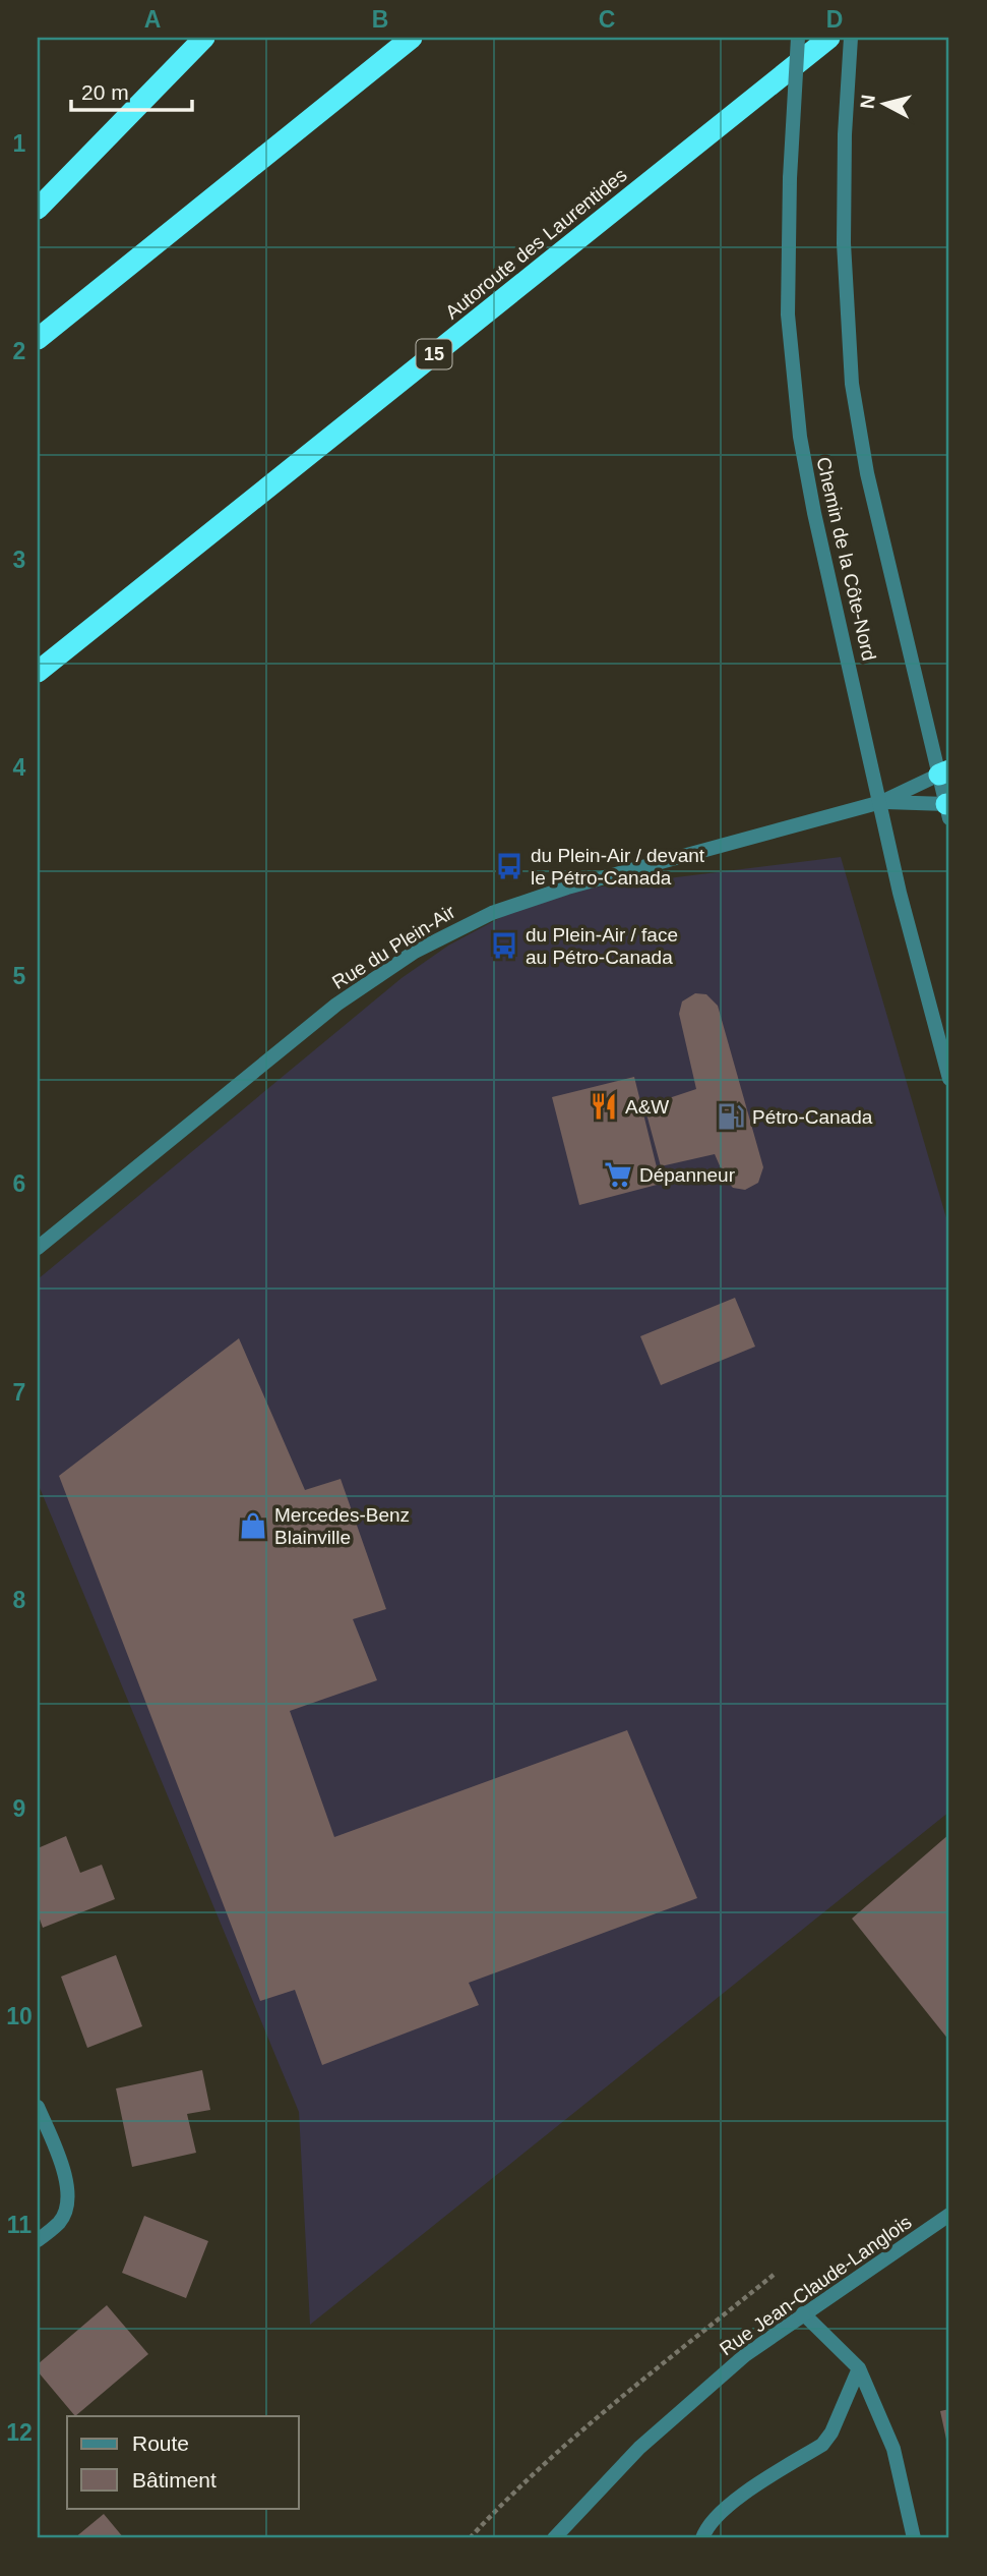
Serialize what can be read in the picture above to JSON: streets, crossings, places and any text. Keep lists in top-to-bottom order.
{
  "streets": {
    "highway": ["Autoroute des Laurentides", "15"],
    "street": ["Chemin de la Côte-Nord", "Rue du Plein-Air", "Rue Jean-Claude-Langlois"]
  },
  "crossings": [
    ["Chemin de la Côte-Nord", "Rue du Plein-Air"]
  ],
  "places": {
    "bus stop": ["du Plein-Air / devant le Pétro-Canada", "du Plein-Air / face au Pétro-Canada"],
    "restaurant": ["A&W"],
    "fuel station": ["Pétro-Canada"],
    "supermarket": ["Dépanneur"],
    "shop": ["Mercedes-Benz Blainville"]
  },
  "legend": ["Route", "Bâtiment"],
  "scale_bar": "20 m",
  "north": "left",
  "grid": {
    "columns": [
      "A",
      "B",
      "C",
      "D"
    ],
    "rows": [
      "1",
      "2",
      "3",
      "4",
      "5",
      "6",
      "7",
      "8",
      "9",
      "10",
      "11",
      "12"
    ]
  }
}
